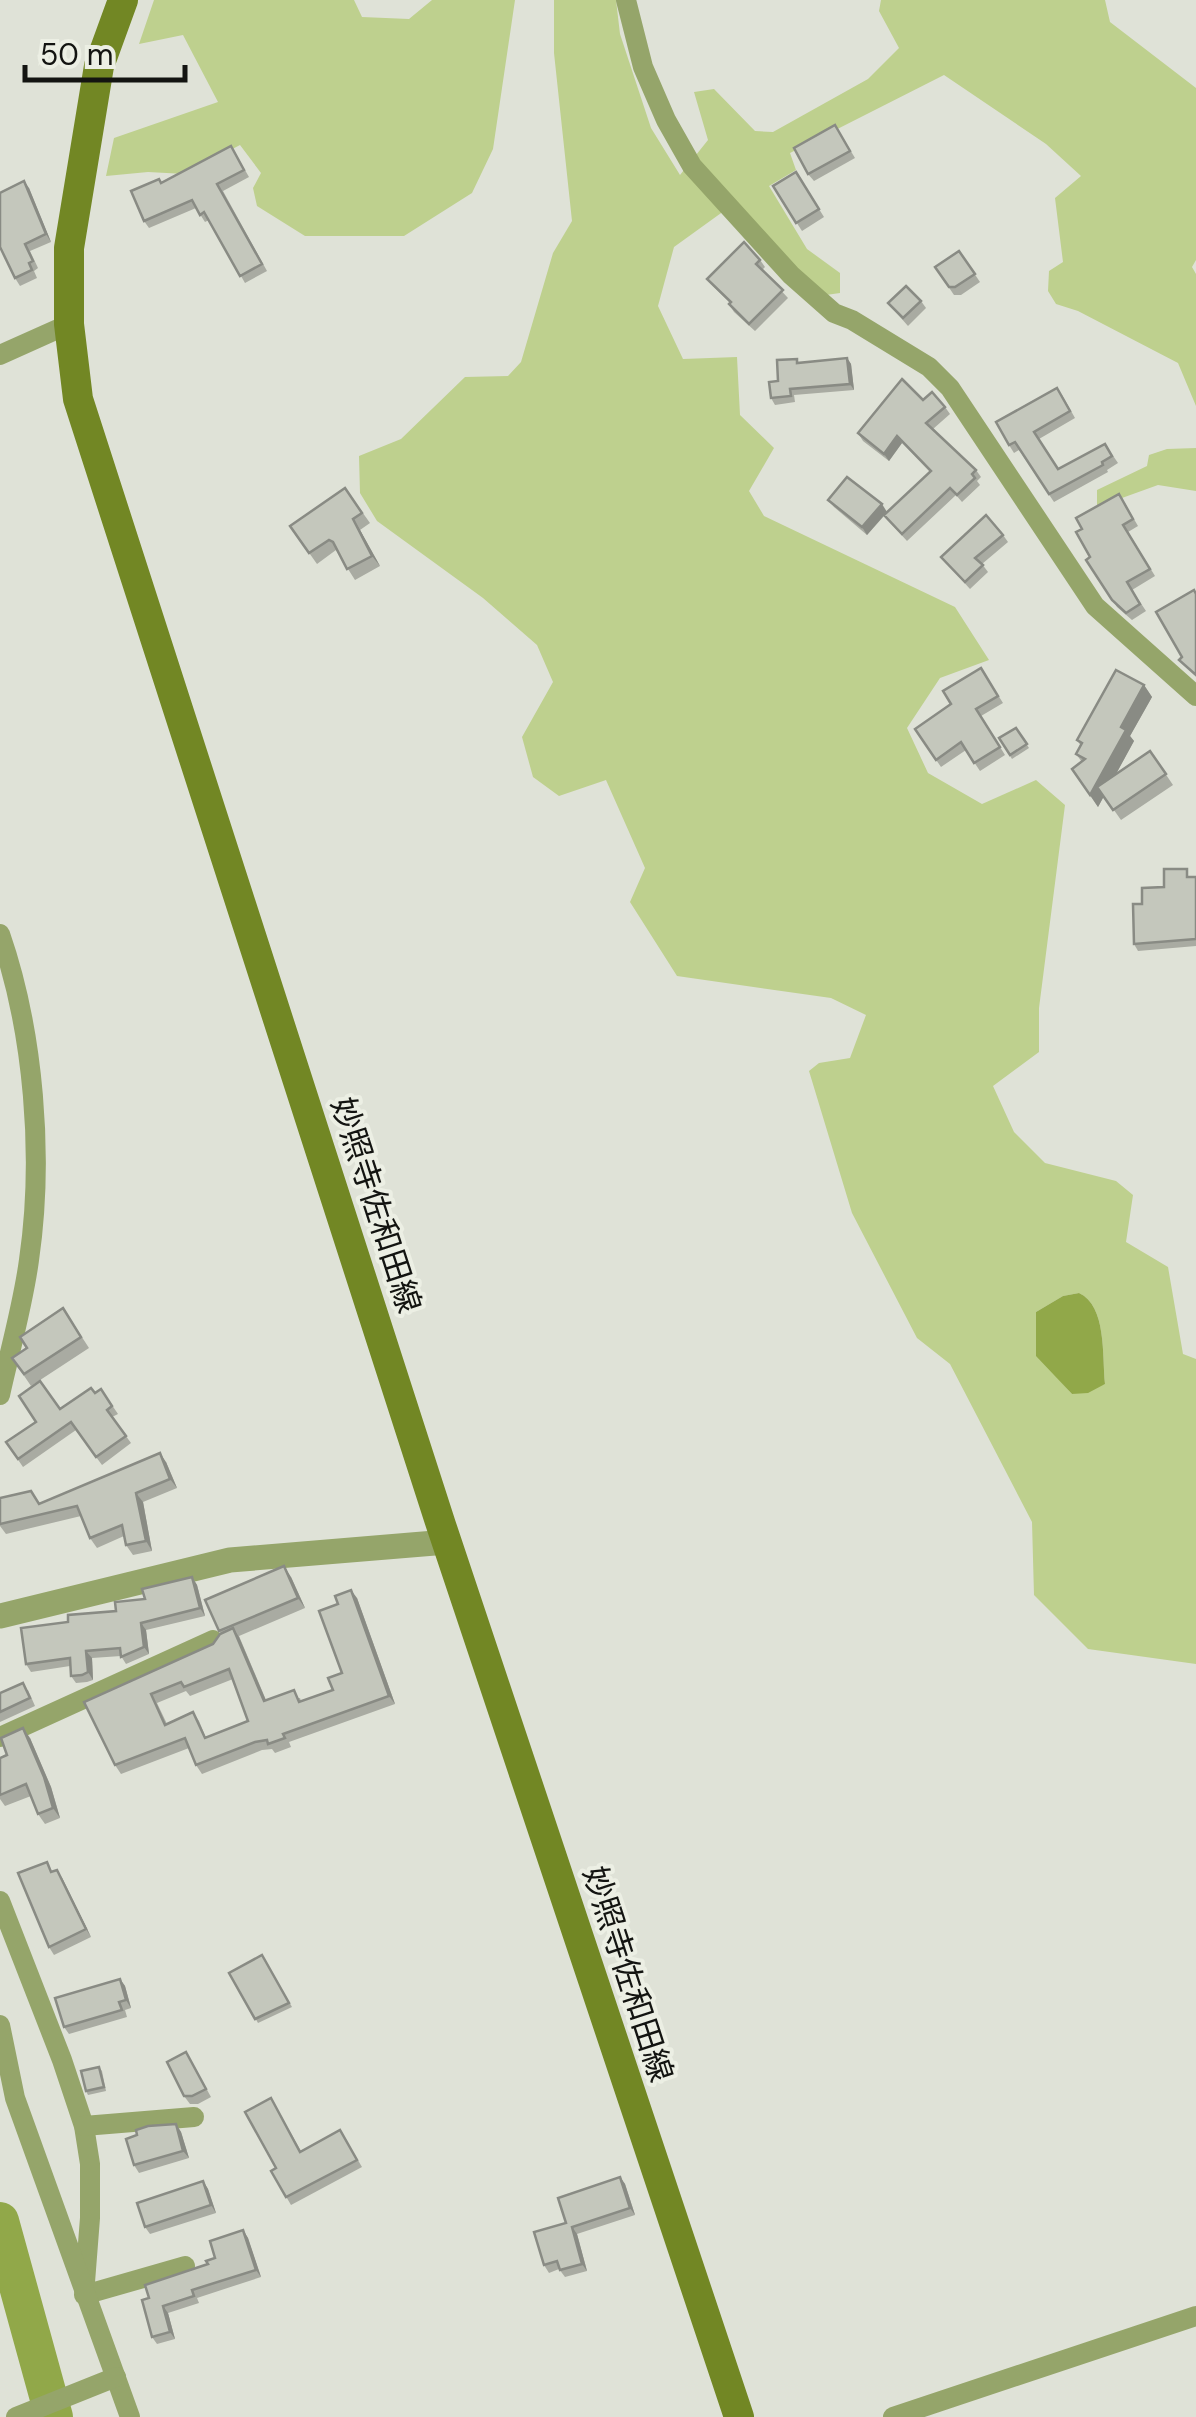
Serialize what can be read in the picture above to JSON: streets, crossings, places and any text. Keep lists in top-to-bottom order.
{
  "streets": {
    "main road": ["妙照寺佐和田線"]
  },
  "scale_bar": "50 m"
}
